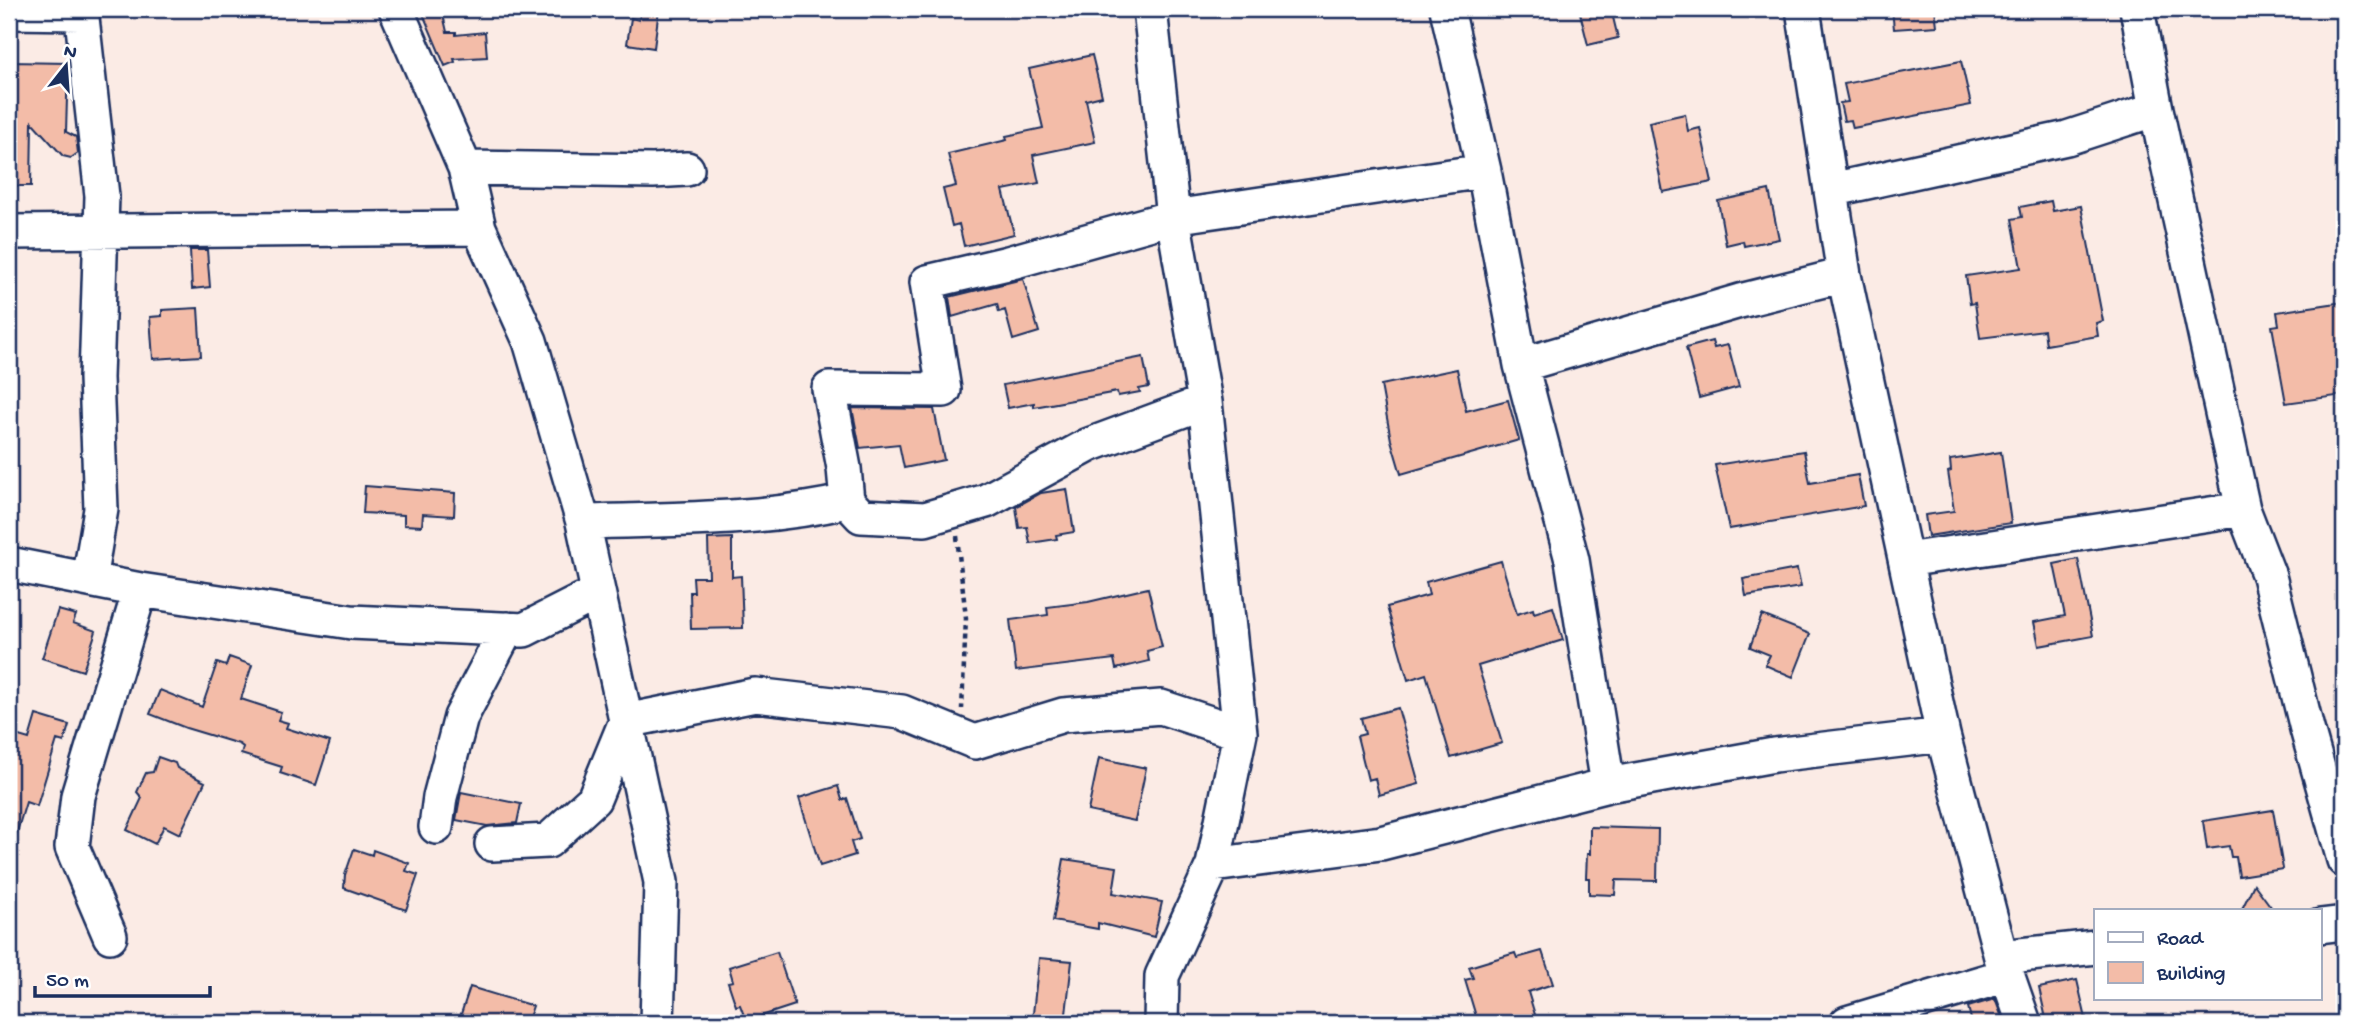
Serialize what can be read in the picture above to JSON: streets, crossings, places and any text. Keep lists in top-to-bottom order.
{
  "legend": ["Road", "Building"],
  "scale_bar": "50 m",
  "north": "top"
}
